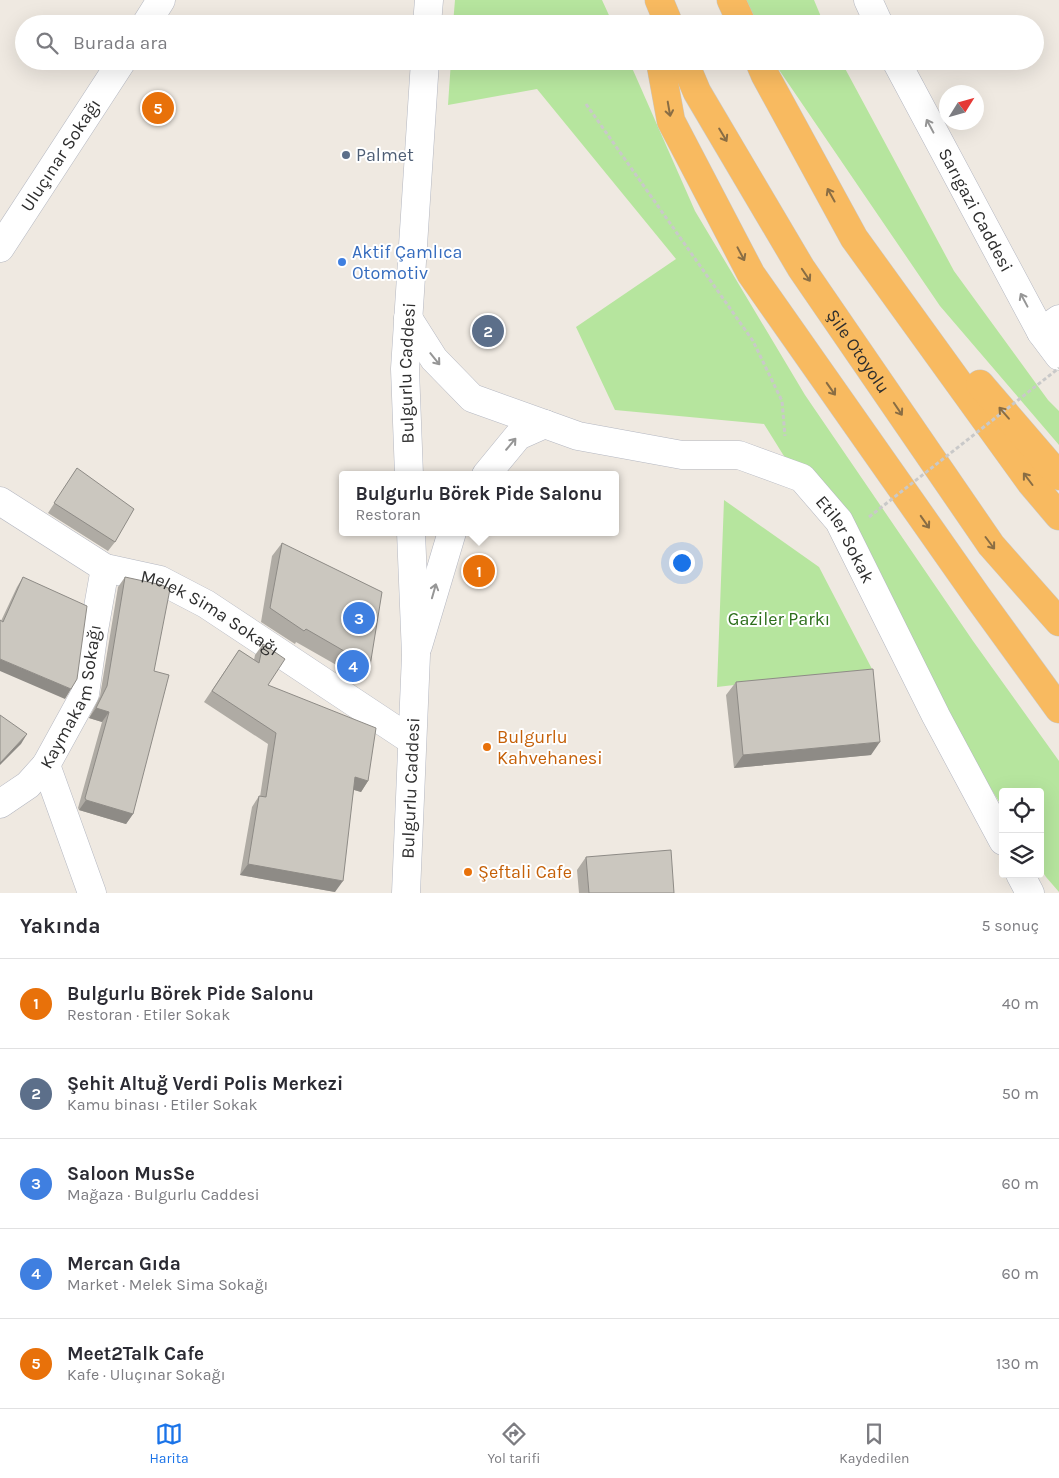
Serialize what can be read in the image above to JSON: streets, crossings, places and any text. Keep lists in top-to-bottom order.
{
  "streets": {
    "highway": ["Şile Otoyolu"],
    "street": [
      "Uluçınar Sokağı",
      "Sarıgazi Caddesi",
      "Bulgurlu Caddesi",
      "Etiler Sokak",
      "Melek Sima Sokağı",
      "Kaymakam Sokağı"
    ]
  },
  "crossings": [
    ["Bulgurlu Caddesi", "Etiler Sokak"],
    ["Bulgurlu Caddesi", "Melek Sima Sokağı"],
    ["Melek Sima Sokağı", "Kaymakam Sokağı"]
  ],
  "one_way": ["Sarıgazi Caddesi"],
  "parks": ["Gaziler Parkı"],
  "places": [
    "Palmet",
    "Aktif Çamlıca Otomotiv",
    "Bulgurlu Kahvehanesi",
    "Şeftali Cafe"
  ],
  "north": "top right",
  "page": {
    "search": "Burada ara",
    "pins": [
      "5",
      "2",
      "1",
      "3",
      "4"
    ],
    "popup": ["Bulgurlu Börek Pide Salonu", "Restoran"],
    "heading": ["Yakında", "5 sonuç"],
    "list": [
      {
        "mark": "1",
        "name": "Bulgurlu Börek Pide Salonu",
        "note": "Restoran · Etiler Sokak",
        "value": "40 m"
      },
      {
        "mark": "2",
        "name": "Şehit Altuğ Verdi Polis Merkezi",
        "note": "Kamu binası · Etiler Sokak",
        "value": "50 m"
      },
      {
        "mark": "3",
        "name": "Saloon MusSe",
        "note": "Mağaza · Bulgurlu Caddesi",
        "value": "60 m"
      },
      {
        "mark": "4",
        "name": "Mercan Gıda",
        "note": "Market · Melek Sima Sokağı",
        "value": "60 m"
      },
      {
        "mark": "5",
        "name": "Meet2Talk Cafe",
        "note": "Kafe · Uluçınar Sokağı",
        "value": "130 m"
      }
    ],
    "nav": ["Harita", "Yol tarifi", "Kaydedilen"]
  }
}
